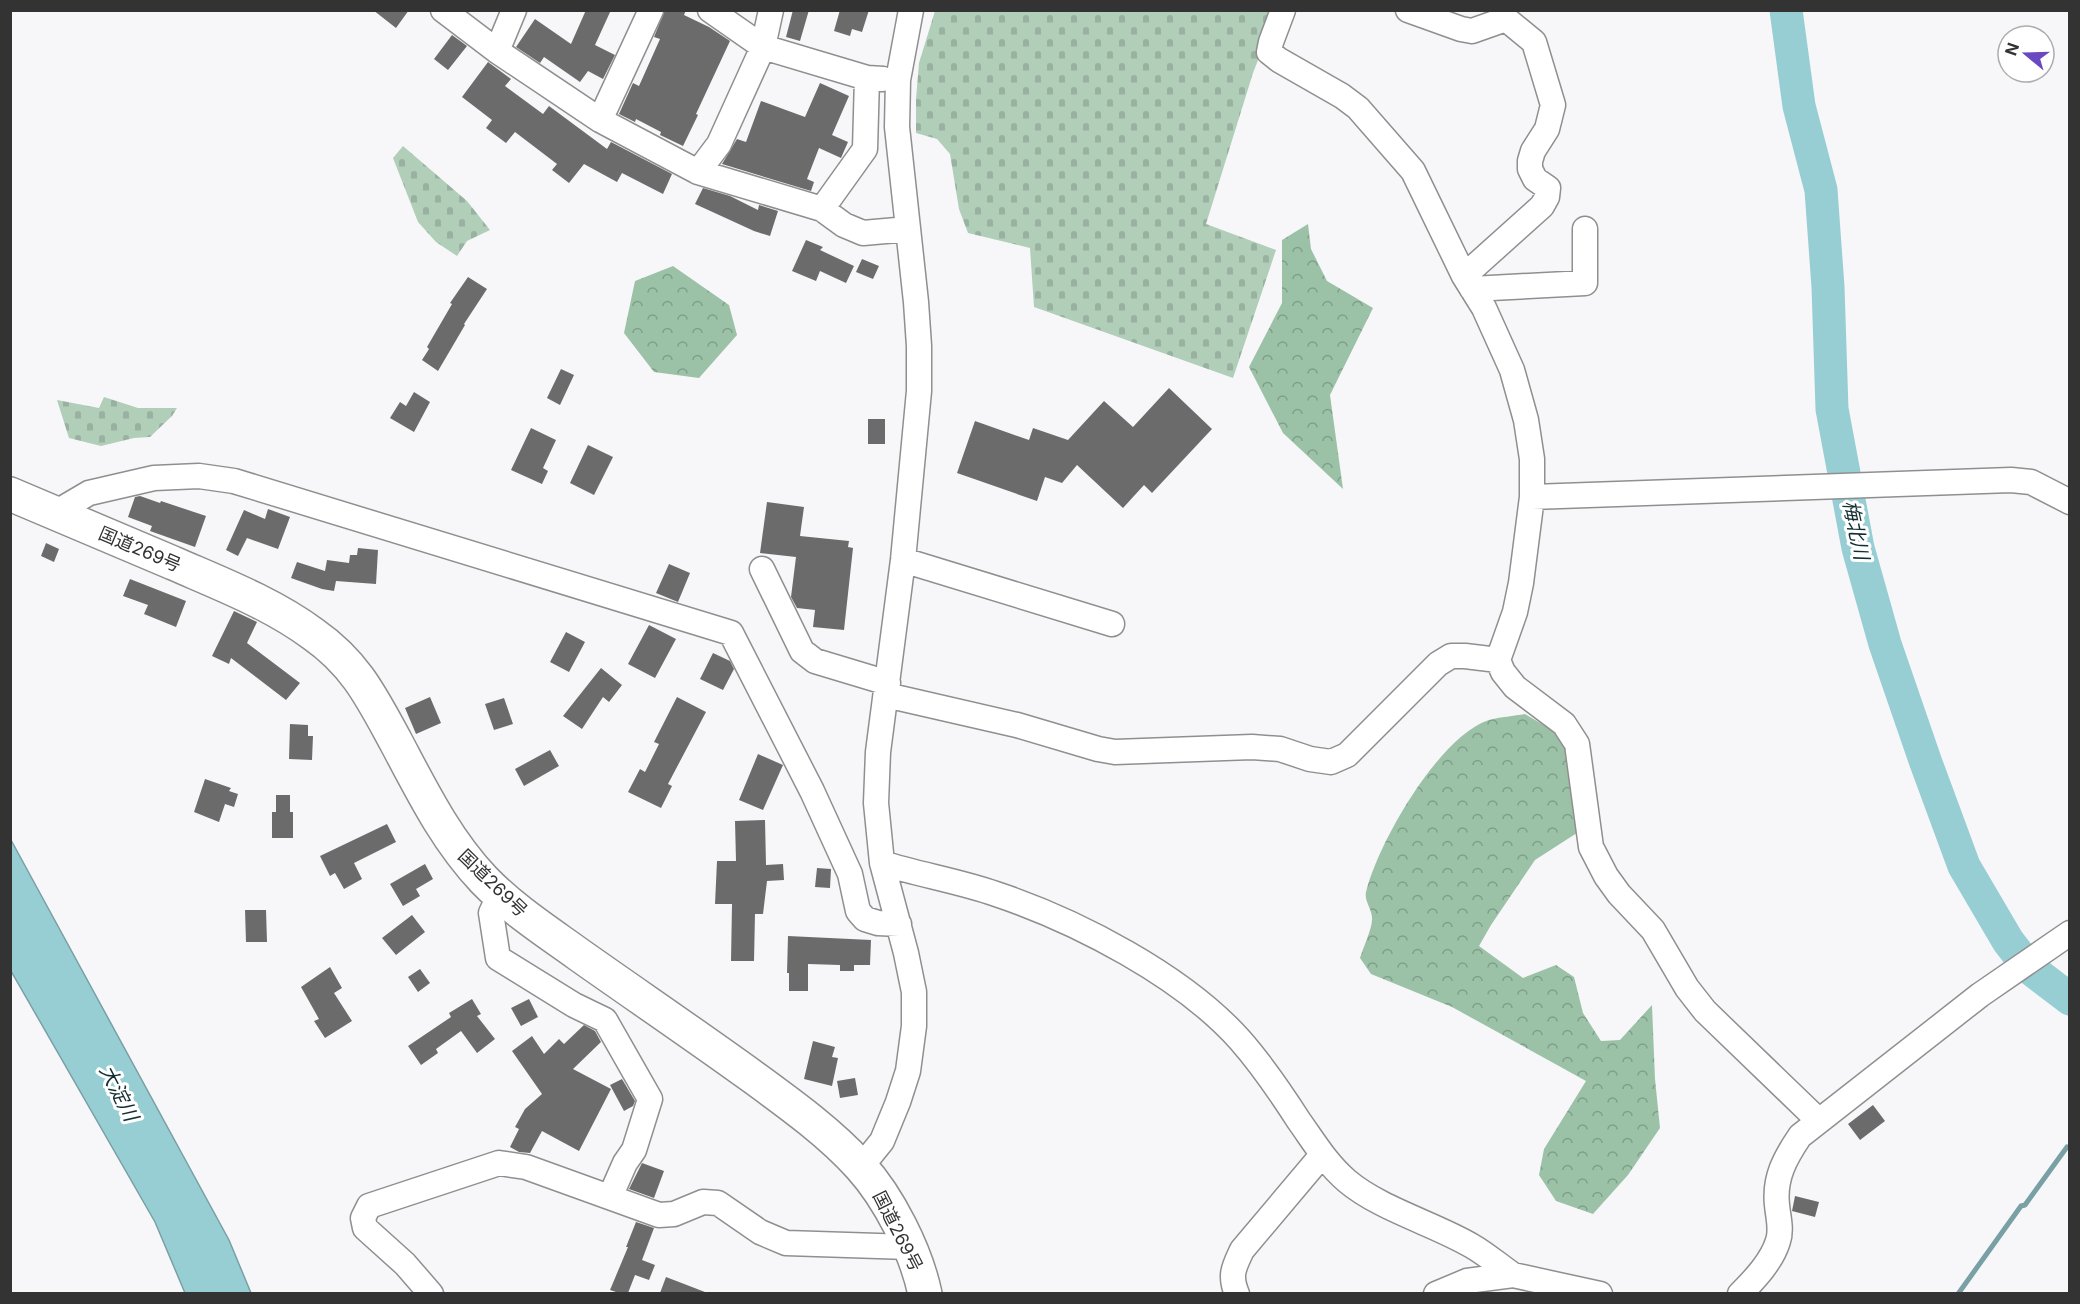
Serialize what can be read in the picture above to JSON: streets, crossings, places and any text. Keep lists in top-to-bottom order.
{
  "streets": {
    "highway": ["国道269号"]
  },
  "water": ["梅北川", "大淀川"],
  "north": "left"
}
